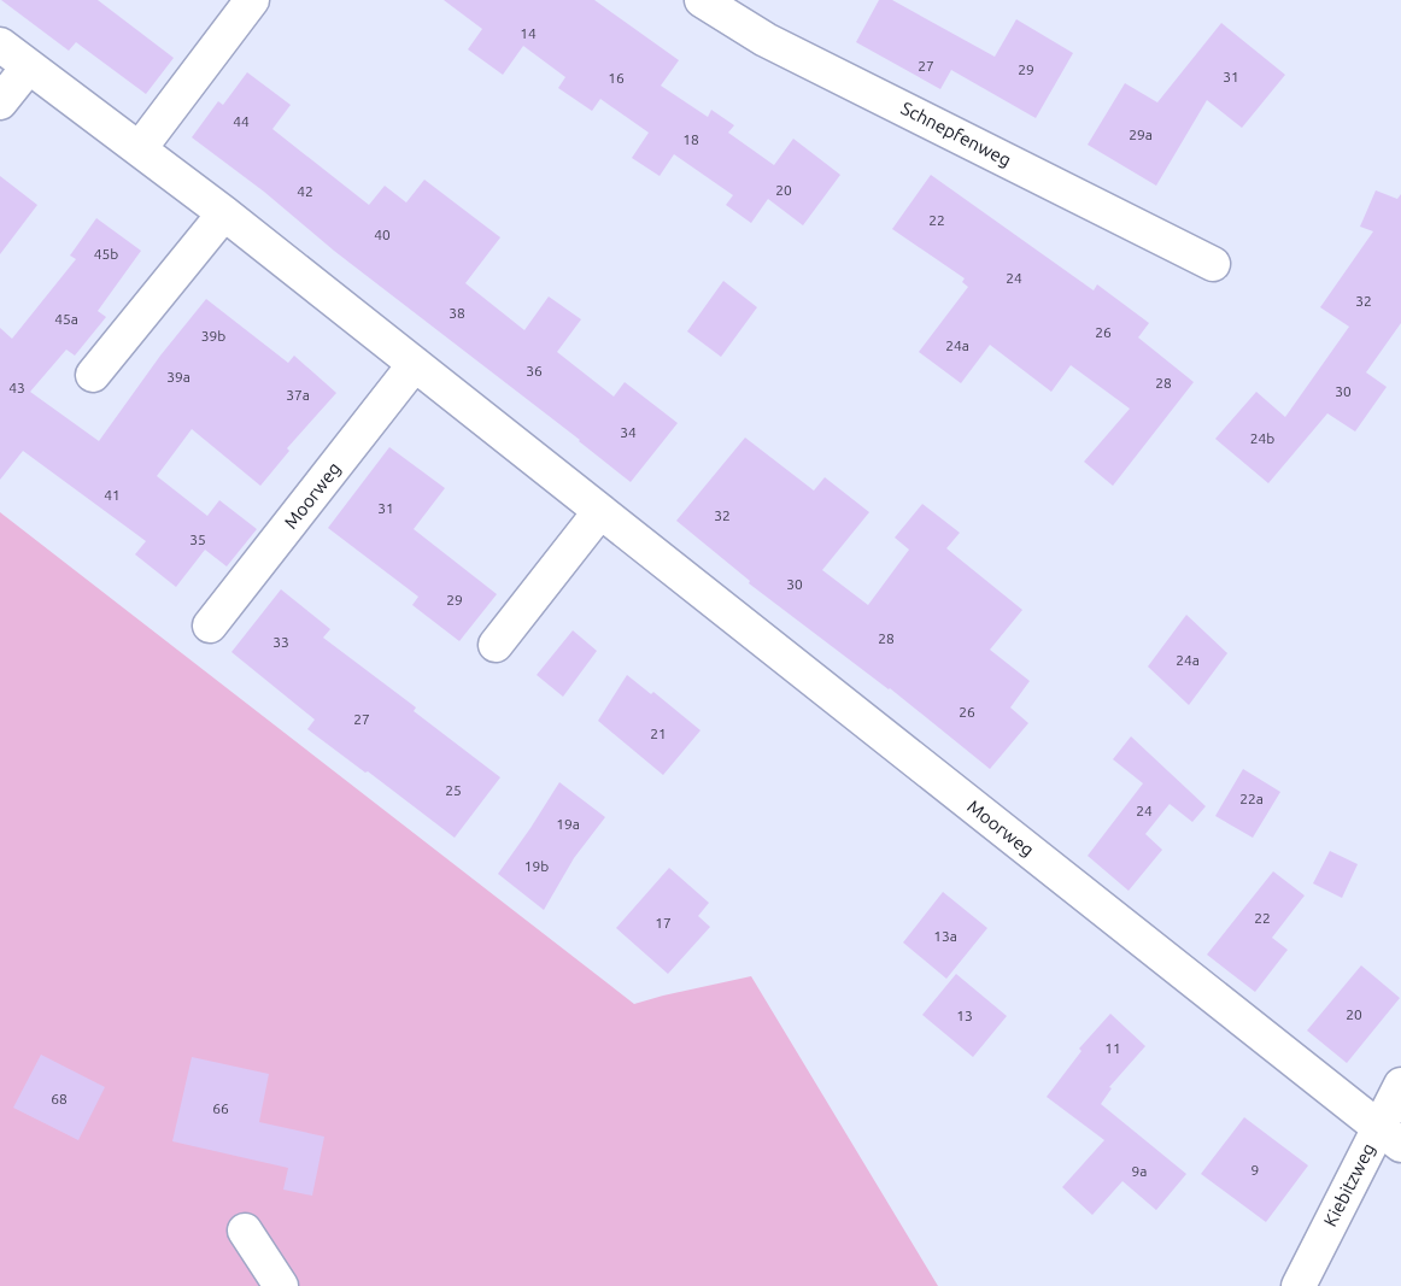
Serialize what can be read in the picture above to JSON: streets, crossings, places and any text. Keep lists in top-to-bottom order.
{
  "streets": {
    "street": ["Schnepfenweg", "Moorweg", "Kiebitzweg"]
  },
  "crossings": [
    ["Moorweg", "Kiebitzweg"]
  ],
  "house_numbers": [
    "14",
    "27",
    "29",
    "31",
    "16",
    "44",
    "29a",
    "18",
    "20",
    "42",
    "22",
    "40",
    "45b",
    "24",
    "32",
    "38",
    "45a",
    "26",
    "39b",
    "24a",
    "36",
    "39a",
    "28",
    "43",
    "30",
    "37a",
    "34",
    "24b",
    "41",
    "31",
    "32",
    "35",
    "30",
    "29",
    "28",
    "33",
    "24a",
    "26",
    "27",
    "21",
    "25",
    "22a",
    "24",
    "19a",
    "19b",
    "22",
    "17",
    "13a",
    "20",
    "13",
    "11",
    "68",
    "66",
    "9",
    "9a"
  ]
}
